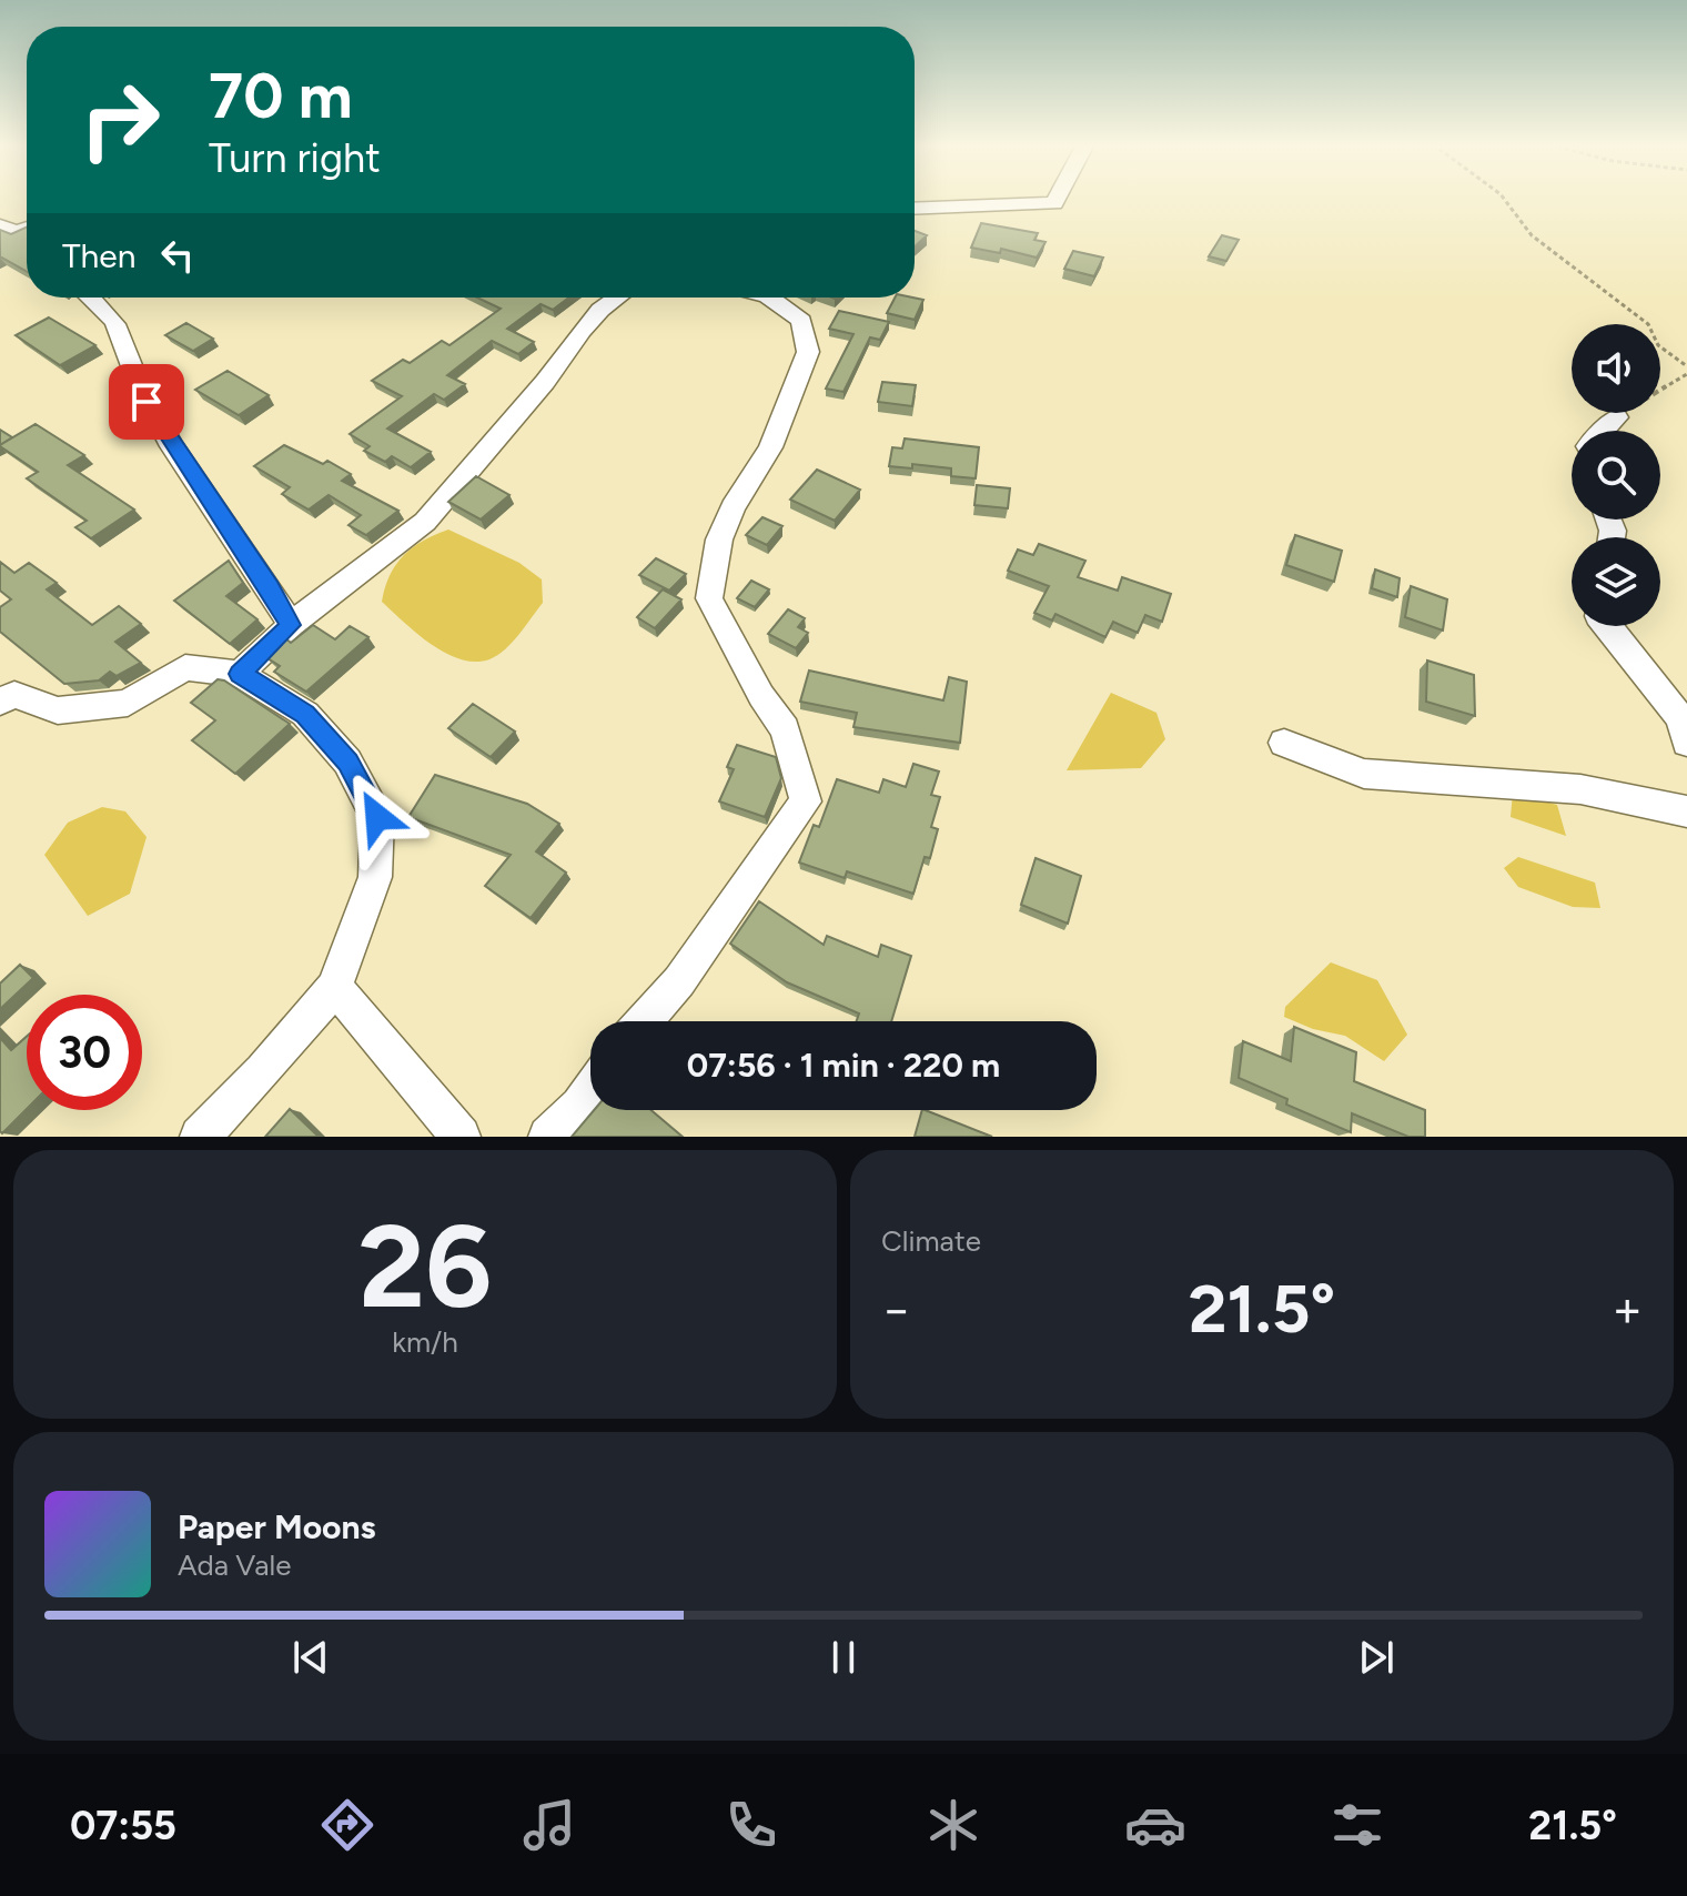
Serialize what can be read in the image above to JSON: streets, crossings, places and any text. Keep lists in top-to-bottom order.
{
  "page": {
    "turn": ["70 m", "Turn right"],
    "then": "Then",
    "limit": "30",
    "trip": "07:56 · 1 min · 220 m",
    "tile": [
      ["26", "km/h"],
      "Climate"
    ],
    "heat": ["−", "21.5°", "+"],
    "song": ["Paper Moons", "Ada Vale"],
    "tabs": ["07:55", "21.5°"]
  }
}
